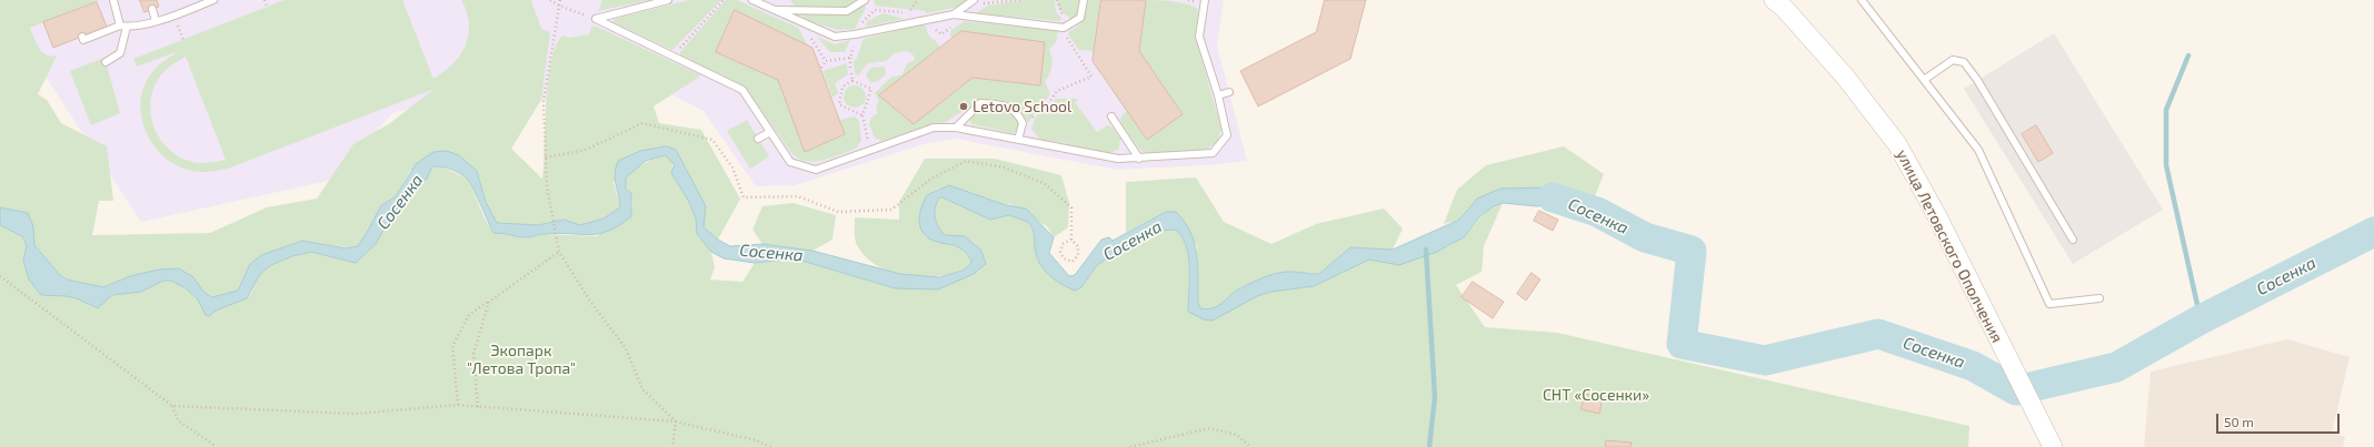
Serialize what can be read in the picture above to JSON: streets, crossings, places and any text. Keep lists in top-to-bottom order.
{
  "streets": {
    "main road": ["улица Летовского Ополчения"]
  },
  "water": ["Сосенка"],
  "parks": ["Экопарк \"Летова Тропа\"", "СНТ «Сосенки»"],
  "places": ["Letovo School"],
  "scale_bar": "50 m"
}
